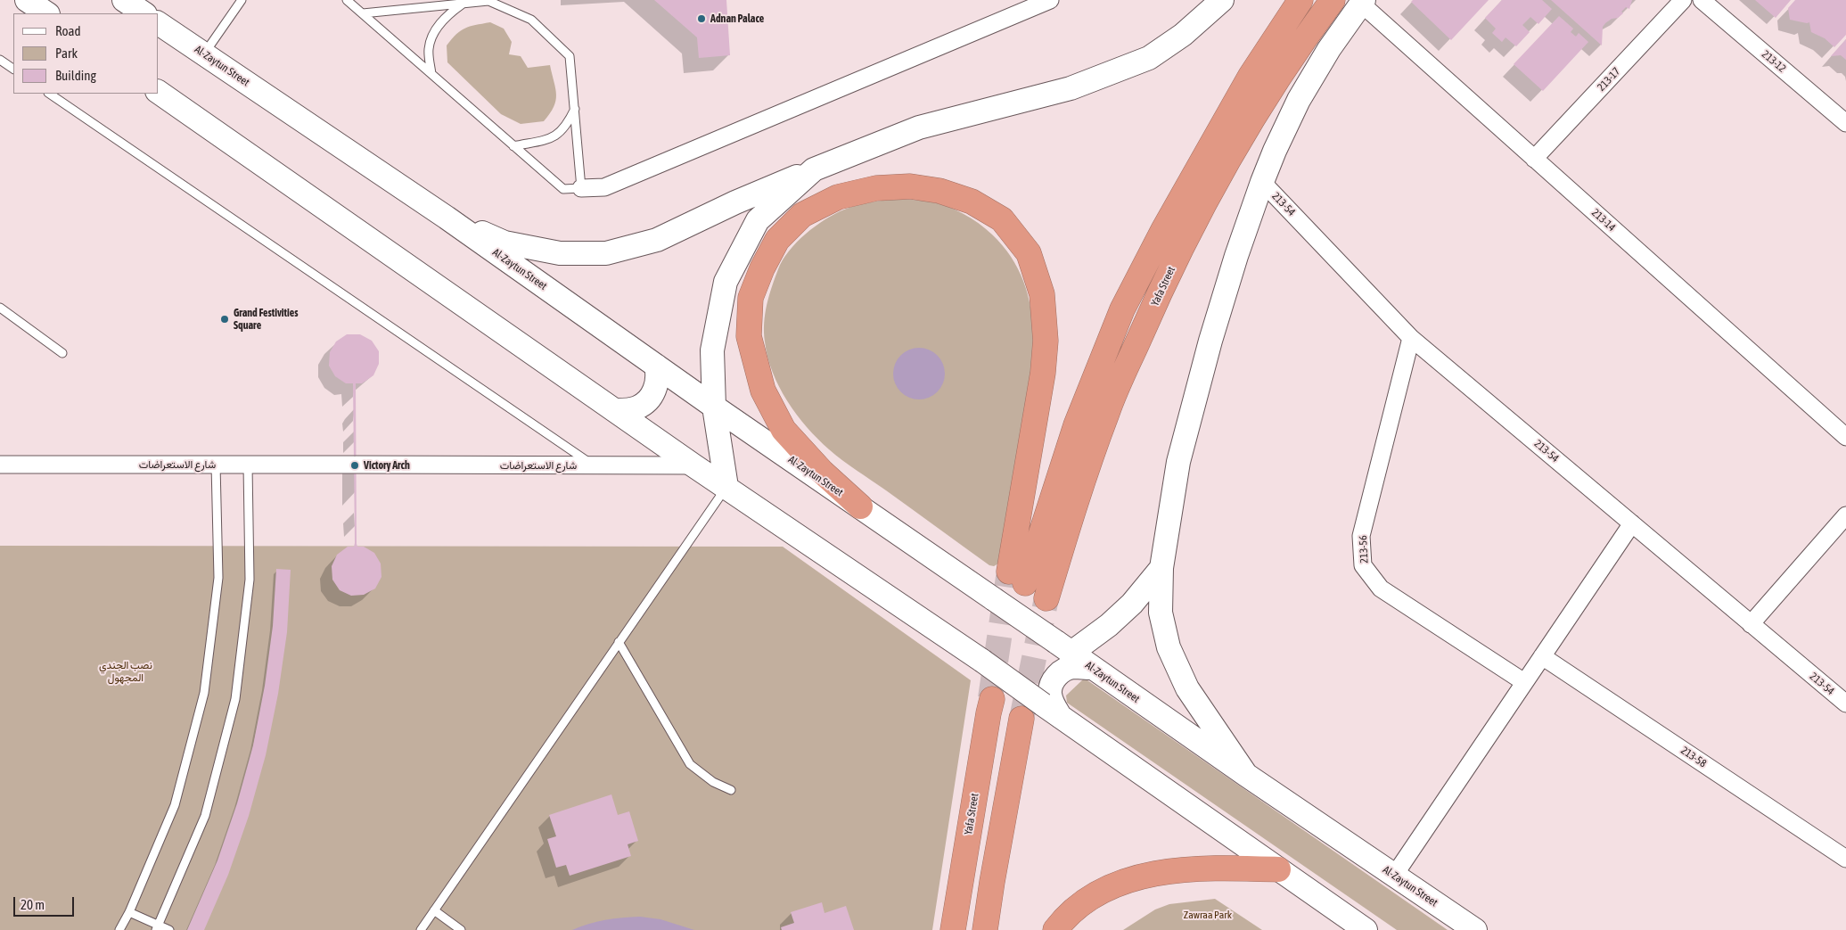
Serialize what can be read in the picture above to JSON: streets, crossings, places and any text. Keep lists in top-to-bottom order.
{
  "streets": {
    "highway": ["Yafa Street"],
    "main road": ["Al-Zaytun Street"],
    "street": [
      "213-12",
      "213-17",
      "213-54",
      "213-14",
      "شارع الاستعراضات",
      "213-56",
      "213-58"
    ]
  },
  "crossings": [
    ["213-17", "213-14"],
    ["213-54", "213-56"]
  ],
  "parks": ["نصب الجندي المجهول", "Zawraa Park"],
  "places": ["Adnan Palace", "Grand Festivities Square", "Victory Arch"],
  "legend": ["Road", "Park", "Building"],
  "scale_bar": "20 m"
}
